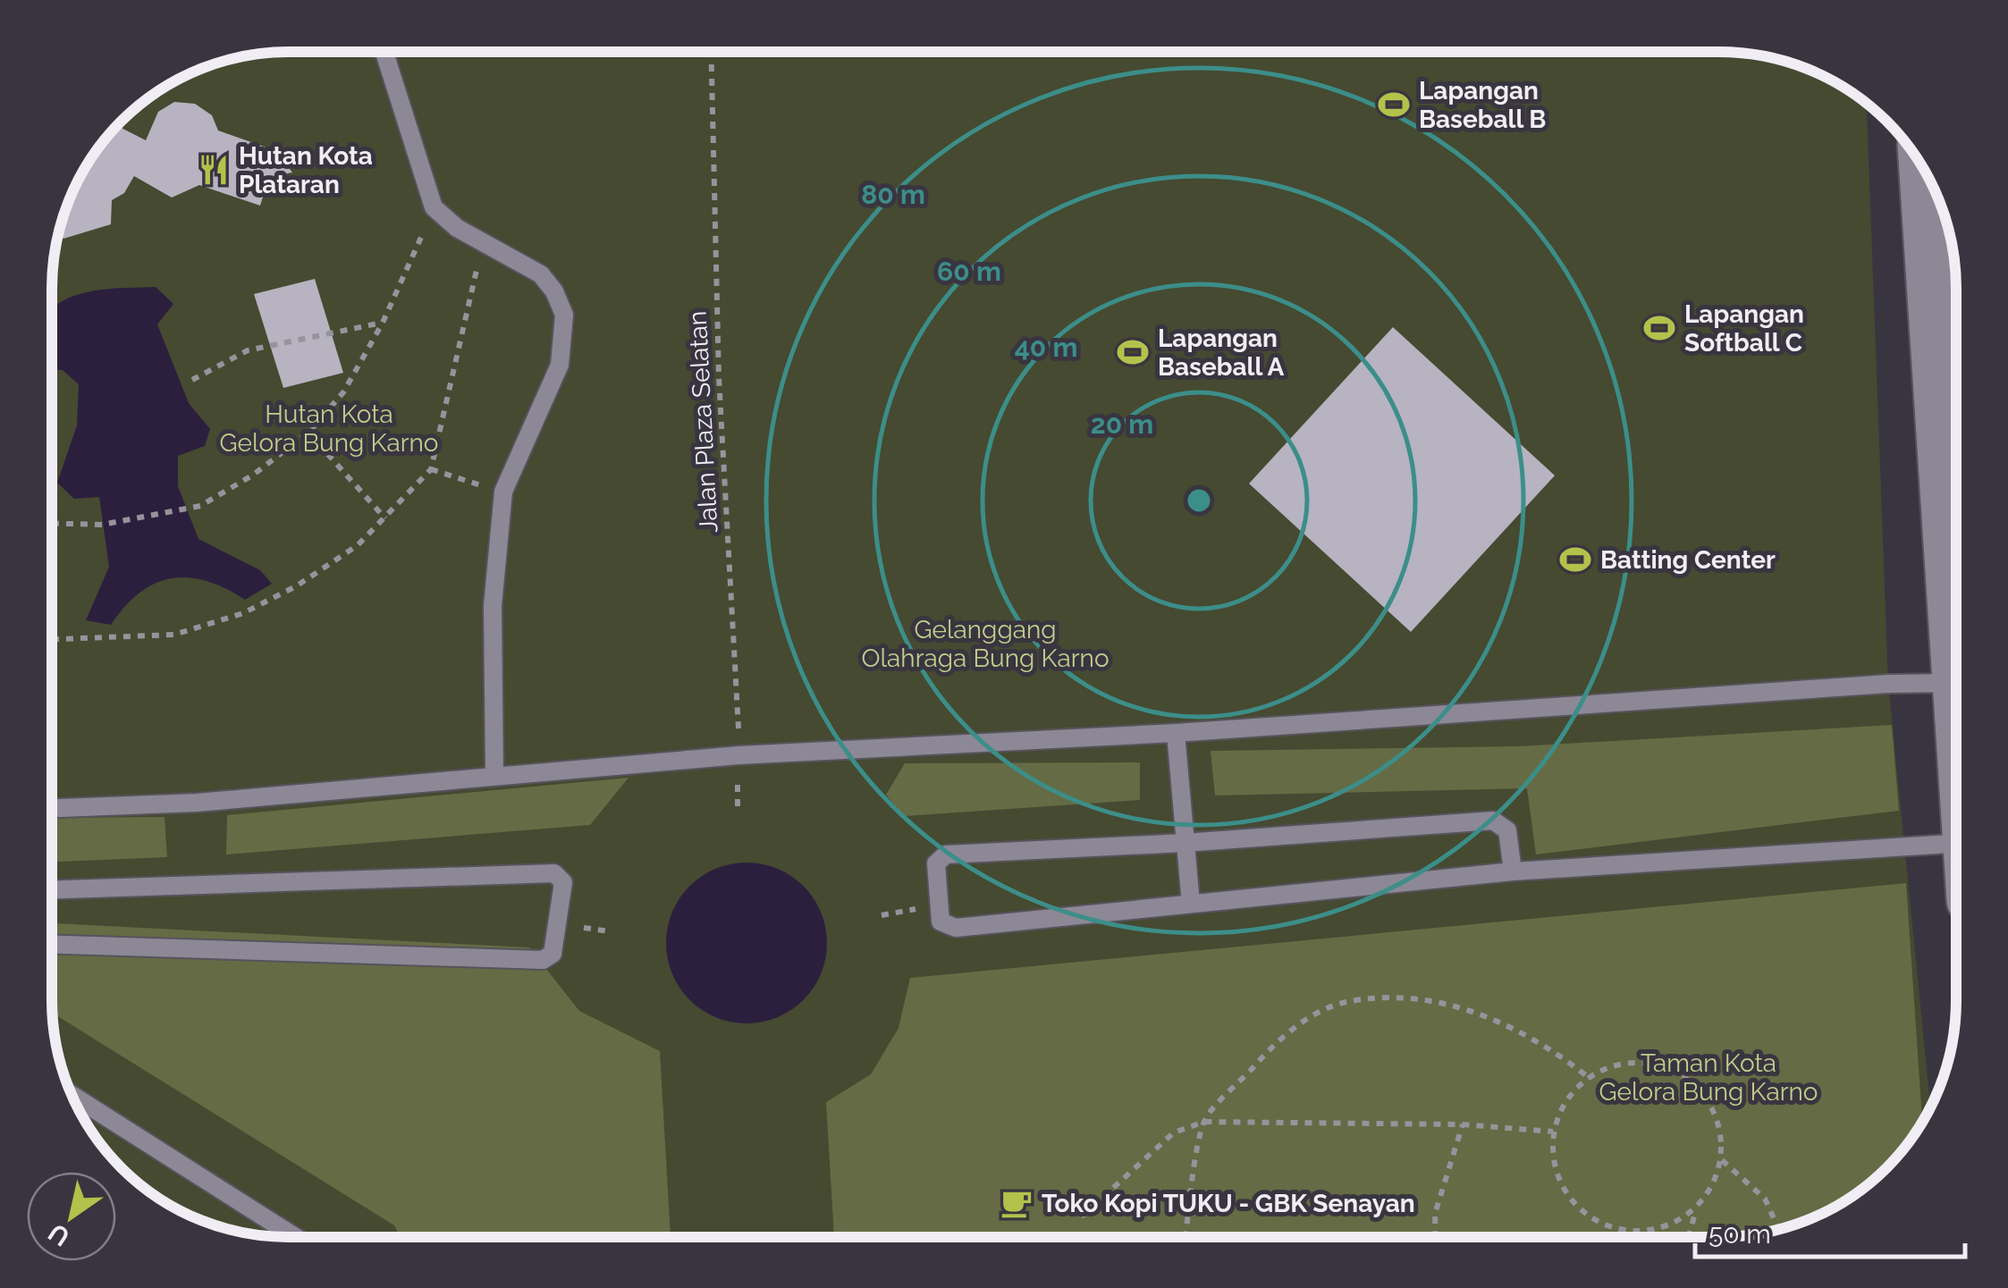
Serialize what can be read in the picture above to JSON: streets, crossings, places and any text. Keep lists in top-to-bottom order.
{
  "streets": {
    "path": ["Jalan Plaza Selatan"]
  },
  "parks": ["Hutan Kota Gelora Bung Karno", "Gelanggang Olahraga Bung Karno", "Taman Kota Gelora Bung Karno"],
  "places": {
    "sports": [
      "Lapangan Baseball B",
      "Lapangan Softball C",
      "Lapangan Baseball A",
      "Batting Center"
    ],
    "restaurant": ["Hutan Kota Plataran"],
    "cafe": ["Toko Kopi TUKU - GBK Senayan"]
  },
  "scale_bar": "50 m",
  "north": "bottom left",
  "rings": [
    "80 m",
    "60 m",
    "40 m",
    "20 m"
  ]
}
